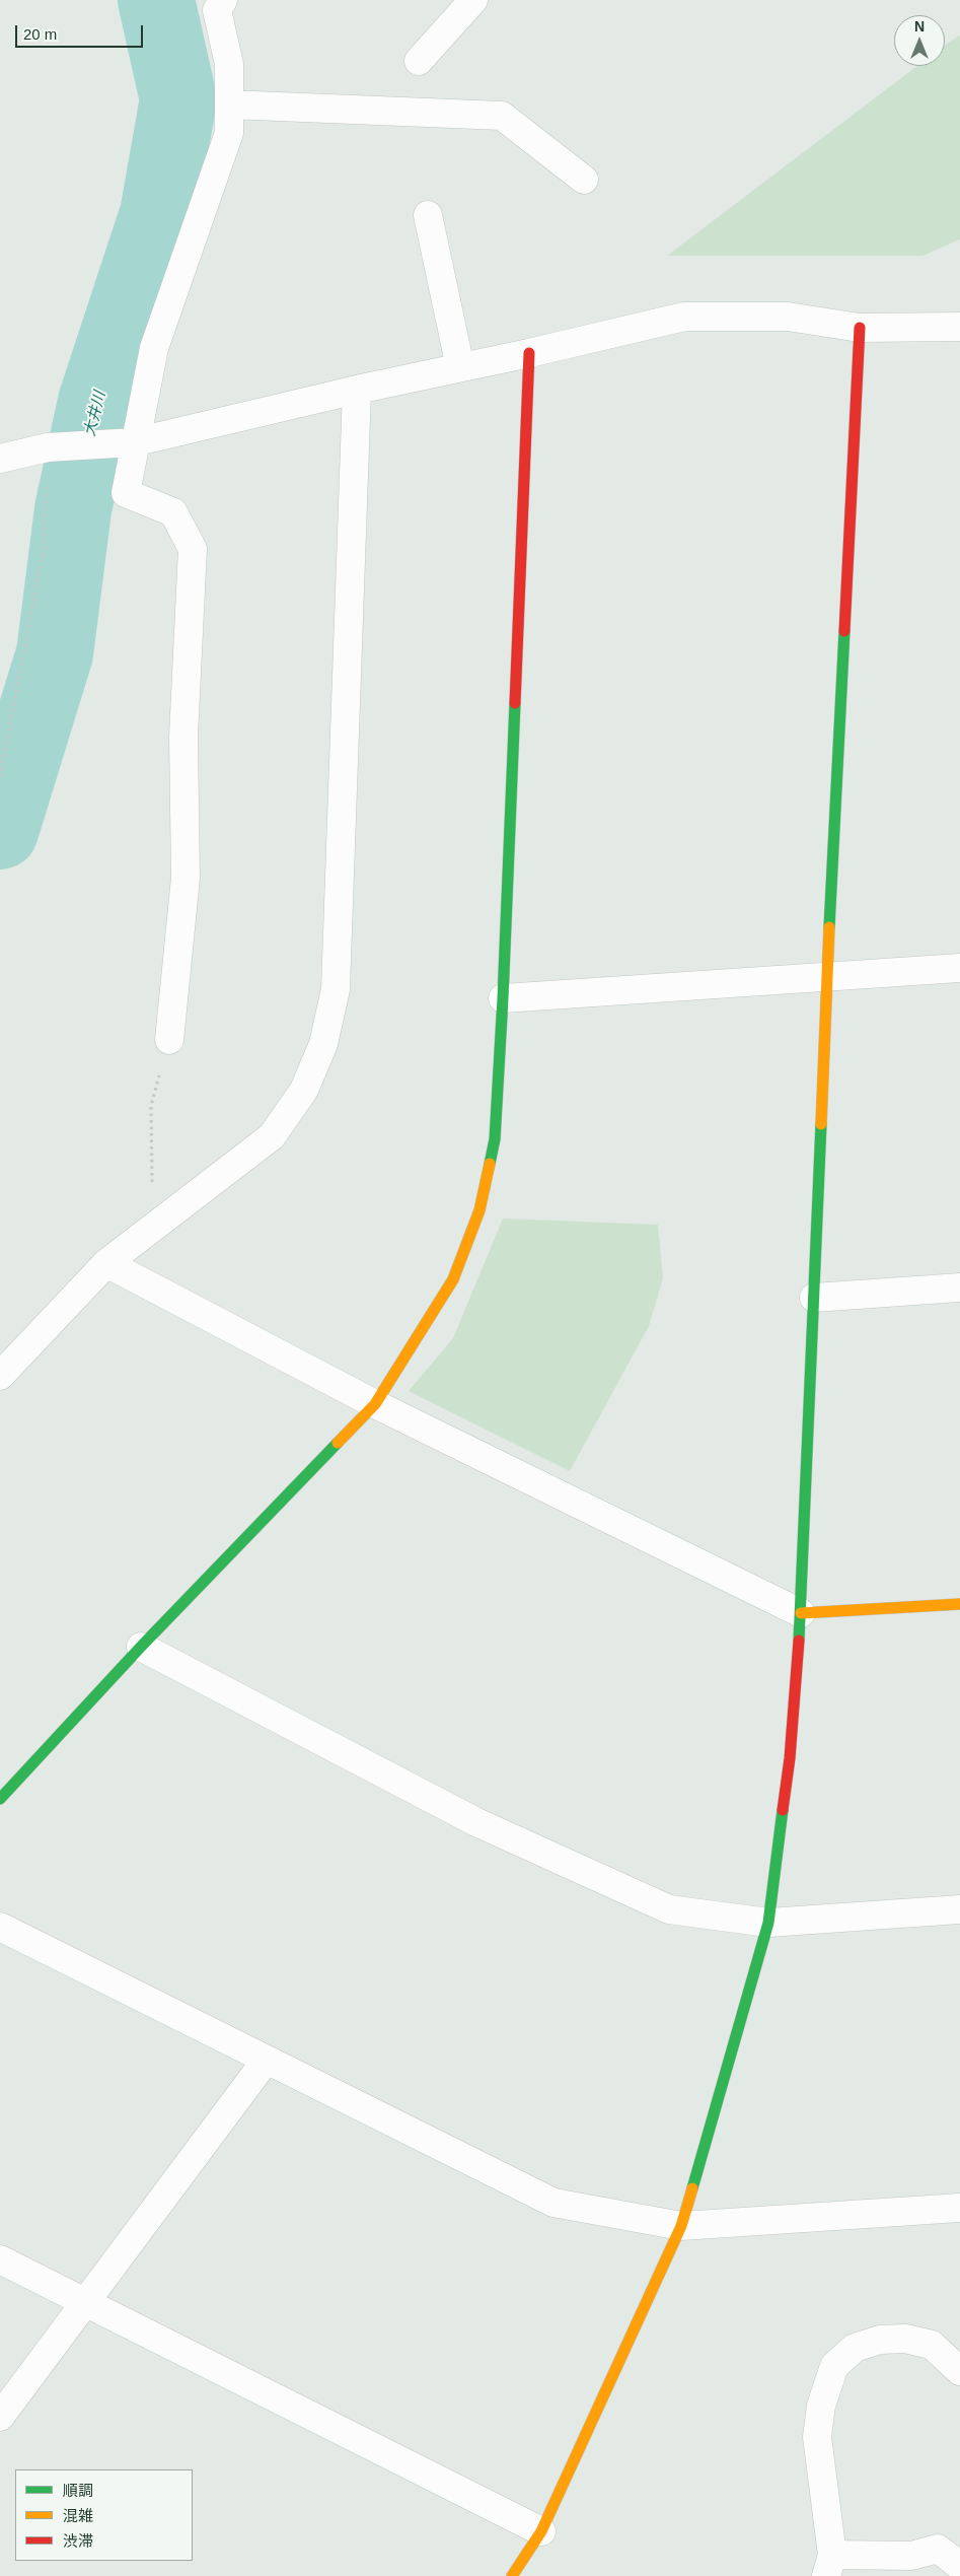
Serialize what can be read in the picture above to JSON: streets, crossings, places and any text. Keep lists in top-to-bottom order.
{
  "water": ["大井川"],
  "legend": ["順調", "混雑", "渋滞"],
  "scale_bar": "20 m",
  "north": "top"
}
